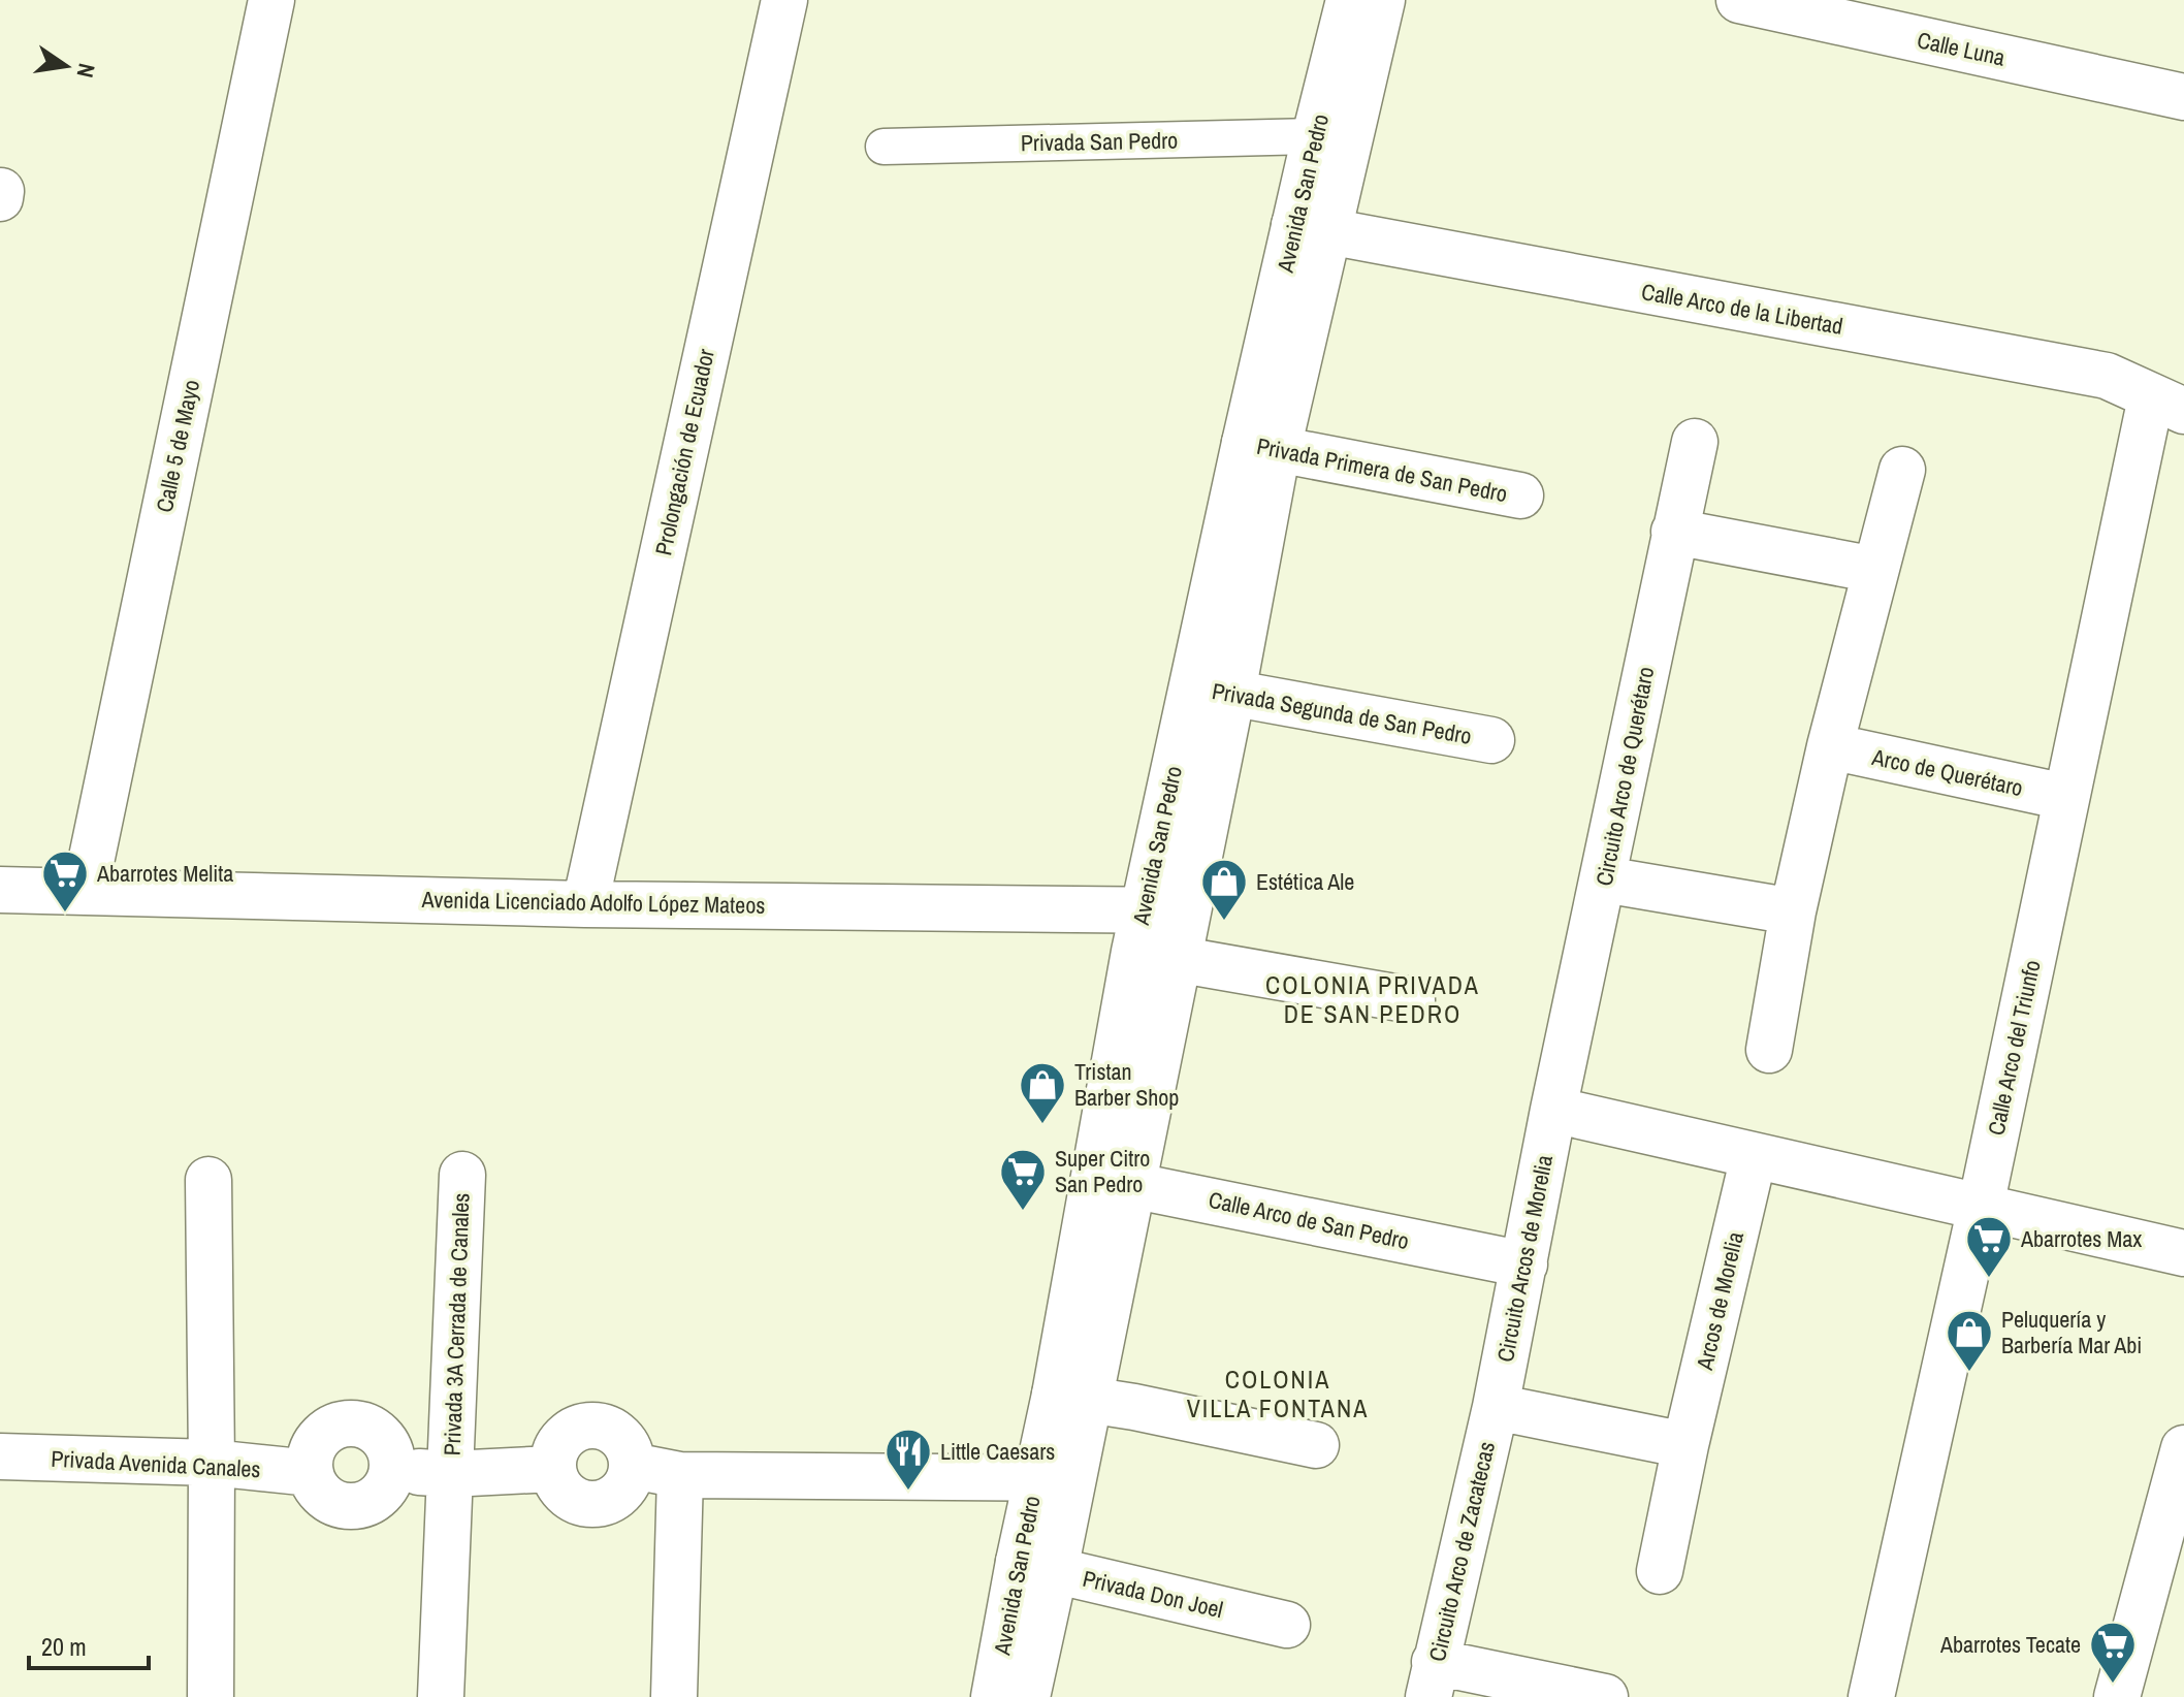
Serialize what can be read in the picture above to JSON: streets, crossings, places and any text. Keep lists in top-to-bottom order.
{
  "streets": {
    "street": [
      "Calle Luna",
      "Privada San Pedro",
      "Avenida San Pedro",
      "Calle Arco de la Libertad",
      "Calle 5 de Mayo",
      "Prolongación de Ecuador",
      "Privada Primera de San Pedro",
      "Privada Segunda de San Pedro",
      "Arco de Querétaro",
      "Circuito Arco de Querétaro",
      "Avenida Licenciado Adolfo López Mateos",
      "Calle Arco del Triunfo",
      "Calle Arco de San Pedro",
      "Circuito Arcos de Morelia",
      "Arcos de Morelia",
      "Privada 3A Cerrada de Canales",
      "Privada Avenida Canales",
      "Circuito Arco de Zacatecas",
      "Privada Don Joel"
    ]
  },
  "crossings": [
    ["Privada San Pedro", "Avenida San Pedro"],
    ["Avenida San Pedro", "Calle Arco de la Libertad"],
    ["Avenida San Pedro", "Privada Primera de San Pedro"],
    ["Avenida San Pedro", "Privada Segunda de San Pedro"],
    ["Avenida San Pedro", "Avenida Licenciado Adolfo López Mateos"],
    ["Avenida San Pedro", "Calle Arco de San Pedro"],
    ["Avenida San Pedro", "Privada Don Joel"],
    ["Calle Arco de la Libertad", "Calle Arco del Triunfo"],
    ["Calle 5 de Mayo", "Avenida Licenciado Adolfo López Mateos"],
    ["Prolongación de Ecuador", "Avenida Licenciado Adolfo López Mateos"],
    ["Arco de Querétaro", "Calle Arco del Triunfo"],
    ["Circuito Arco de Querétaro", "Circuito Arcos de Morelia"],
    ["Calle Arco de San Pedro", "Circuito Arcos de Morelia"],
    ["Circuito Arcos de Morelia", "Circuito Arco de Zacatecas"]
  ],
  "districts": ["COLONIA PRIVADA DE SAN PEDRO", "COLONIA VILLA FONTANA"],
  "places": {
    "supermarket": [
      "Abarrotes Melita",
      "Super Citro San Pedro",
      "Abarrotes Max",
      "Abarrotes Tecate"
    ],
    "shop": ["Estética Ale", "Tristan Barber Shop", "Peluquería y Barbería Mar Abi"],
    "restaurant": ["Little Caesars"]
  },
  "scale_bar": "20 m",
  "north": "right"
}
